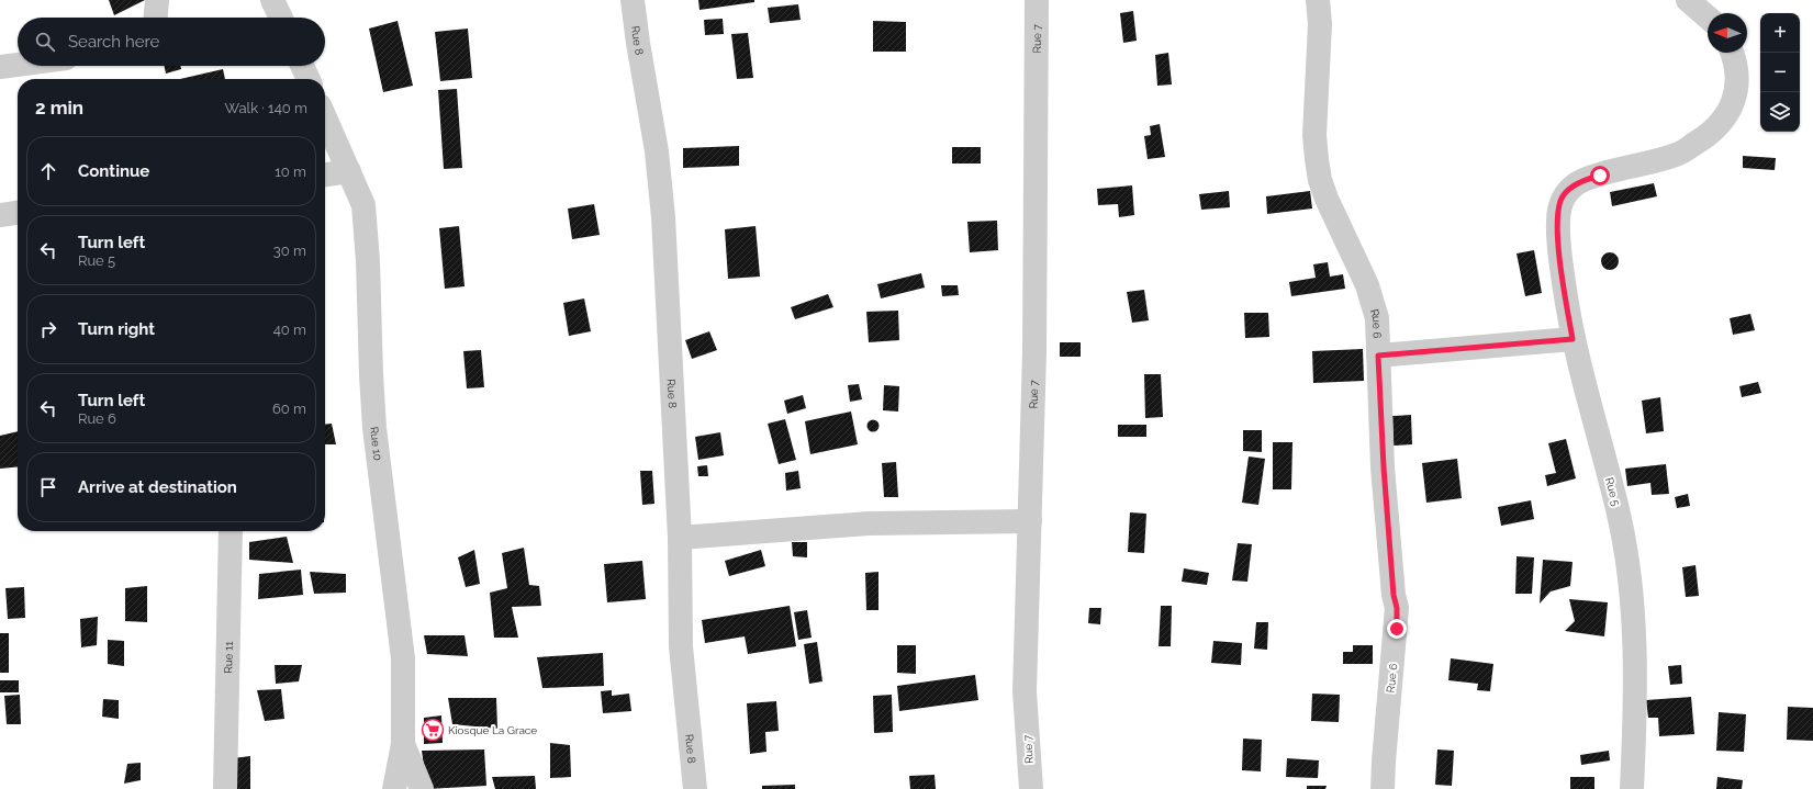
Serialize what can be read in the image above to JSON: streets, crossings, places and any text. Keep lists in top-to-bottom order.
{
  "streets": {
    "street": [
      "Rue 7",
      "Rue 8",
      "Rue 6",
      "Rue 10",
      "Rue 5",
      "Rue 11"
    ]
  },
  "places": {
    "supermarket": ["Kiosque La Grace"]
  },
  "north": "left",
  "page": {
    "map_buttons": ["+", "−"],
    "search": "Search here",
    "heading": ["2 min", "Walk · 140 m"],
    "list": [
      ["Continue", "10 m"],
      ["Turn left", "Rue 5", "30 m"],
      ["Turn right", "40 m"],
      ["Turn left", "Rue 6", "60 m"],
      "Arrive at destination"
    ]
  }
}
